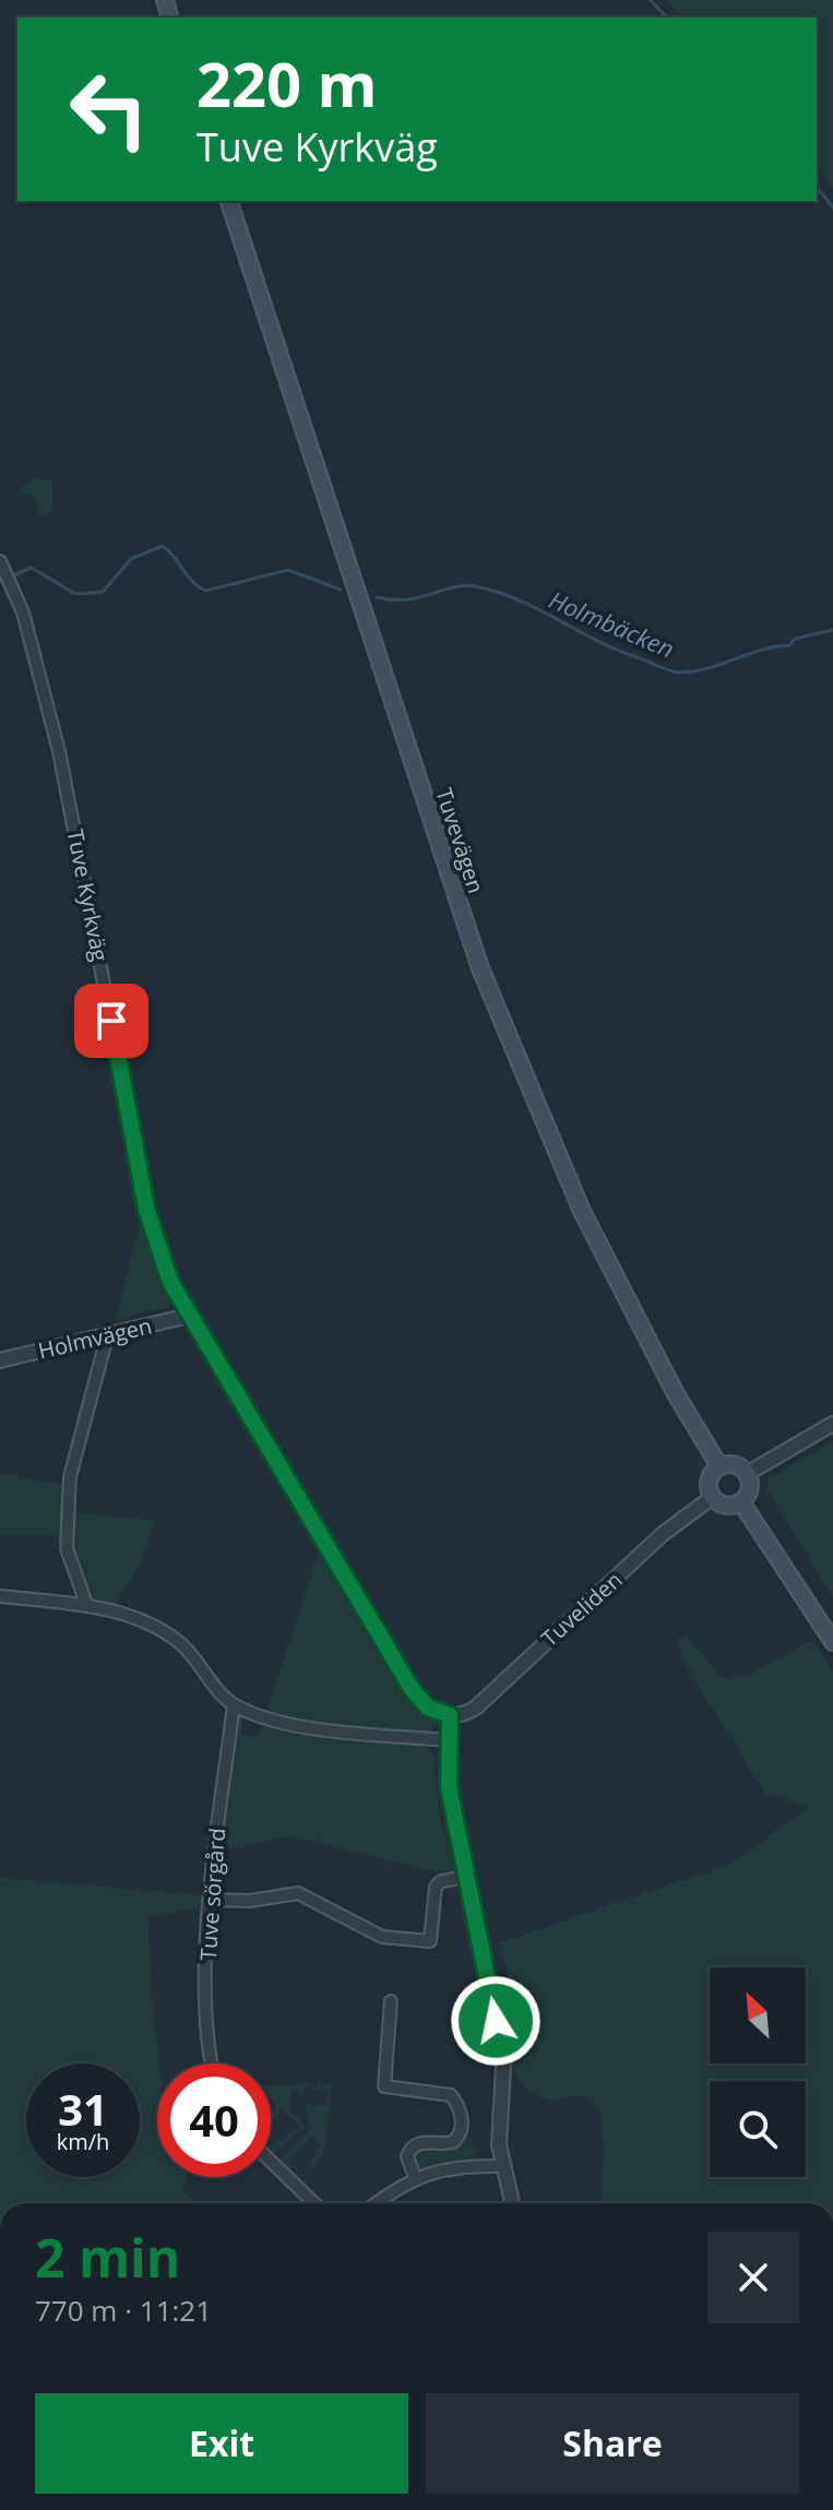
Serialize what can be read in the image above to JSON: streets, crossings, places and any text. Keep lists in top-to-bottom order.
{
  "streets": {
    "main road": ["Tuvevägen"],
    "street": [
      "Tuve Kyrkväg",
      "Holmvägen",
      "Tuveliden",
      "Tuve sörgård"
    ]
  },
  "crossings": [
    ["Tuvevägen", "Tuveliden"],
    ["Tuve Kyrkväg", "Holmvägen"],
    ["Tuve Kyrkväg", "Tuveliden"]
  ],
  "water": ["Holmbäcken"],
  "north": "top left",
  "page": {
    "turn": ["220 m", "Tuve Kyrkväg"],
    "speed": "31 km/h",
    "limit": "40",
    "heading": ["2 min", "770 m · 11:21"],
    "buttons": ["Exit", "Share"]
  }
}
